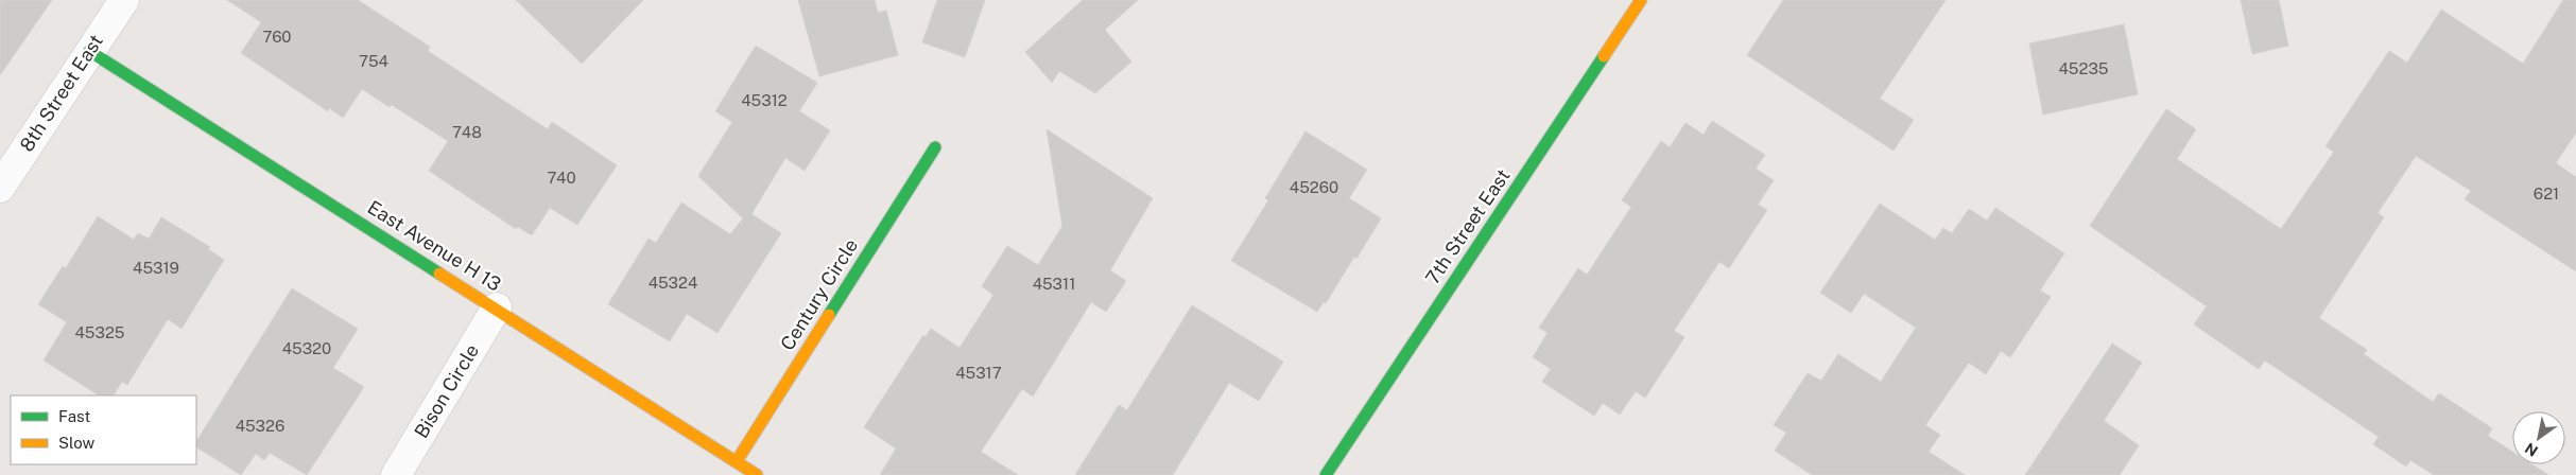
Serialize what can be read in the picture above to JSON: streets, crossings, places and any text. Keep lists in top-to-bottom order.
{
  "streets": {
    "street": [
      "8th Street East",
      "7th Street East",
      "East Avenue H 13",
      "Century Circle",
      "Bison Circle"
    ]
  },
  "crossings": [
    ["8th Street East", "East Avenue H 13"],
    ["East Avenue H 13", "Century Circle"],
    ["East Avenue H 13", "Bison Circle"]
  ],
  "house_numbers": [
    "760",
    "754",
    "45235",
    "45312",
    "748",
    "740",
    "45260",
    "621",
    "45319",
    "45324",
    "45311",
    "45325",
    "45320",
    "45317",
    "45326"
  ],
  "legend": ["Fast", "Slow"],
  "north": "bottom left"
}
